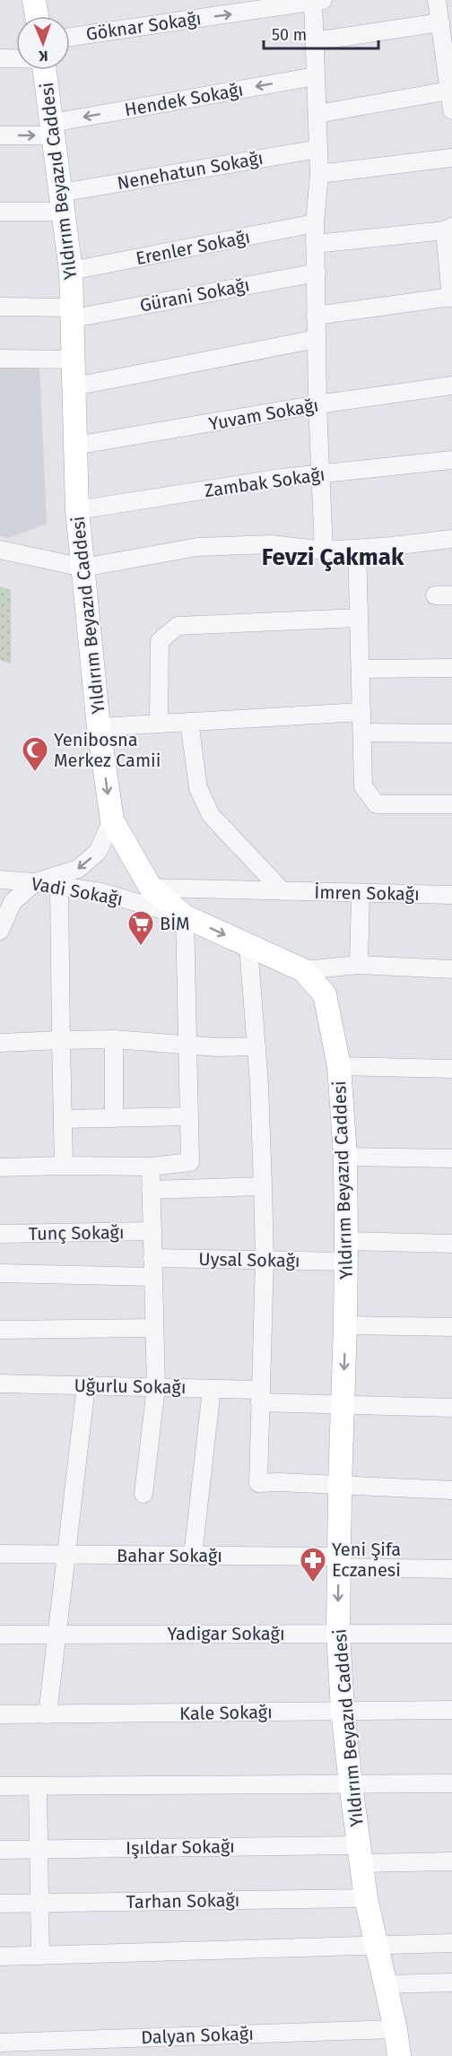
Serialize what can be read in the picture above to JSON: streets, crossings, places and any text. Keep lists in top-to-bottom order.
{
  "streets": {
    "main road": ["Yıldırım Beyazıd Caddesi"],
    "street": [
      "Göknar Sokağı",
      "Hendek Sokağı",
      "Nenehatun Sokağı",
      "Erenler Sokağı",
      "Gürani Sokağı",
      "Yuvam Sokağı",
      "Zambak Sokağı",
      "Vadi Sokağı",
      "İmren Sokağı",
      "Tunç Sokağı",
      "Uysal Sokağı",
      "Uğurlu Sokağı",
      "Bahar Sokağı",
      "Yadigar Sokağı",
      "Kale Sokağı",
      "Işıldar Sokağı",
      "Tarhan Sokağı",
      "Dalyan Sokağı"
    ]
  },
  "crossings": [
    ["Hendek Sokağı", "Yıldırım Beyazıd Caddesi"],
    ["Nenehatun Sokağı", "Yıldırım Beyazıd Caddesi"],
    ["Yıldırım Beyazıd Caddesi", "Erenler Sokağı"],
    ["Yıldırım Beyazıd Caddesi", "Gürani Sokağı"],
    ["Yıldırım Beyazıd Caddesi", "Yuvam Sokağı"],
    ["Yıldırım Beyazıd Caddesi", "Zambak Sokağı"],
    ["Yıldırım Beyazıd Caddesi", "Vadi Sokağı"],
    ["Yıldırım Beyazıd Caddesi", "İmren Sokağı"],
    ["Yıldırım Beyazıd Caddesi", "Uysal Sokağı"],
    ["Yıldırım Beyazıd Caddesi", "Uğurlu Sokağı"],
    ["Yıldırım Beyazıd Caddesi", "Bahar Sokağı"],
    ["Yıldırım Beyazıd Caddesi", "Yadigar Sokağı"],
    ["Yıldırım Beyazıd Caddesi", "Kale Sokağı"],
    ["Yıldırım Beyazıd Caddesi", "Işıldar Sokağı"],
    ["Yıldırım Beyazıd Caddesi", "Tarhan Sokağı"],
    ["Yıldırım Beyazıd Caddesi", "Dalyan Sokağı"]
  ],
  "one_way": ["Göknar Sokağı"],
  "districts": ["Fevzi Çakmak"],
  "places": {
    "mosque": ["Yenibosna Merkez Camii"],
    "supermarket": ["BİM"],
    "pharmacy": ["Yeni Şifa Eczanesi"]
  },
  "scale_bar": "50 m",
  "north": "bottom"
}
